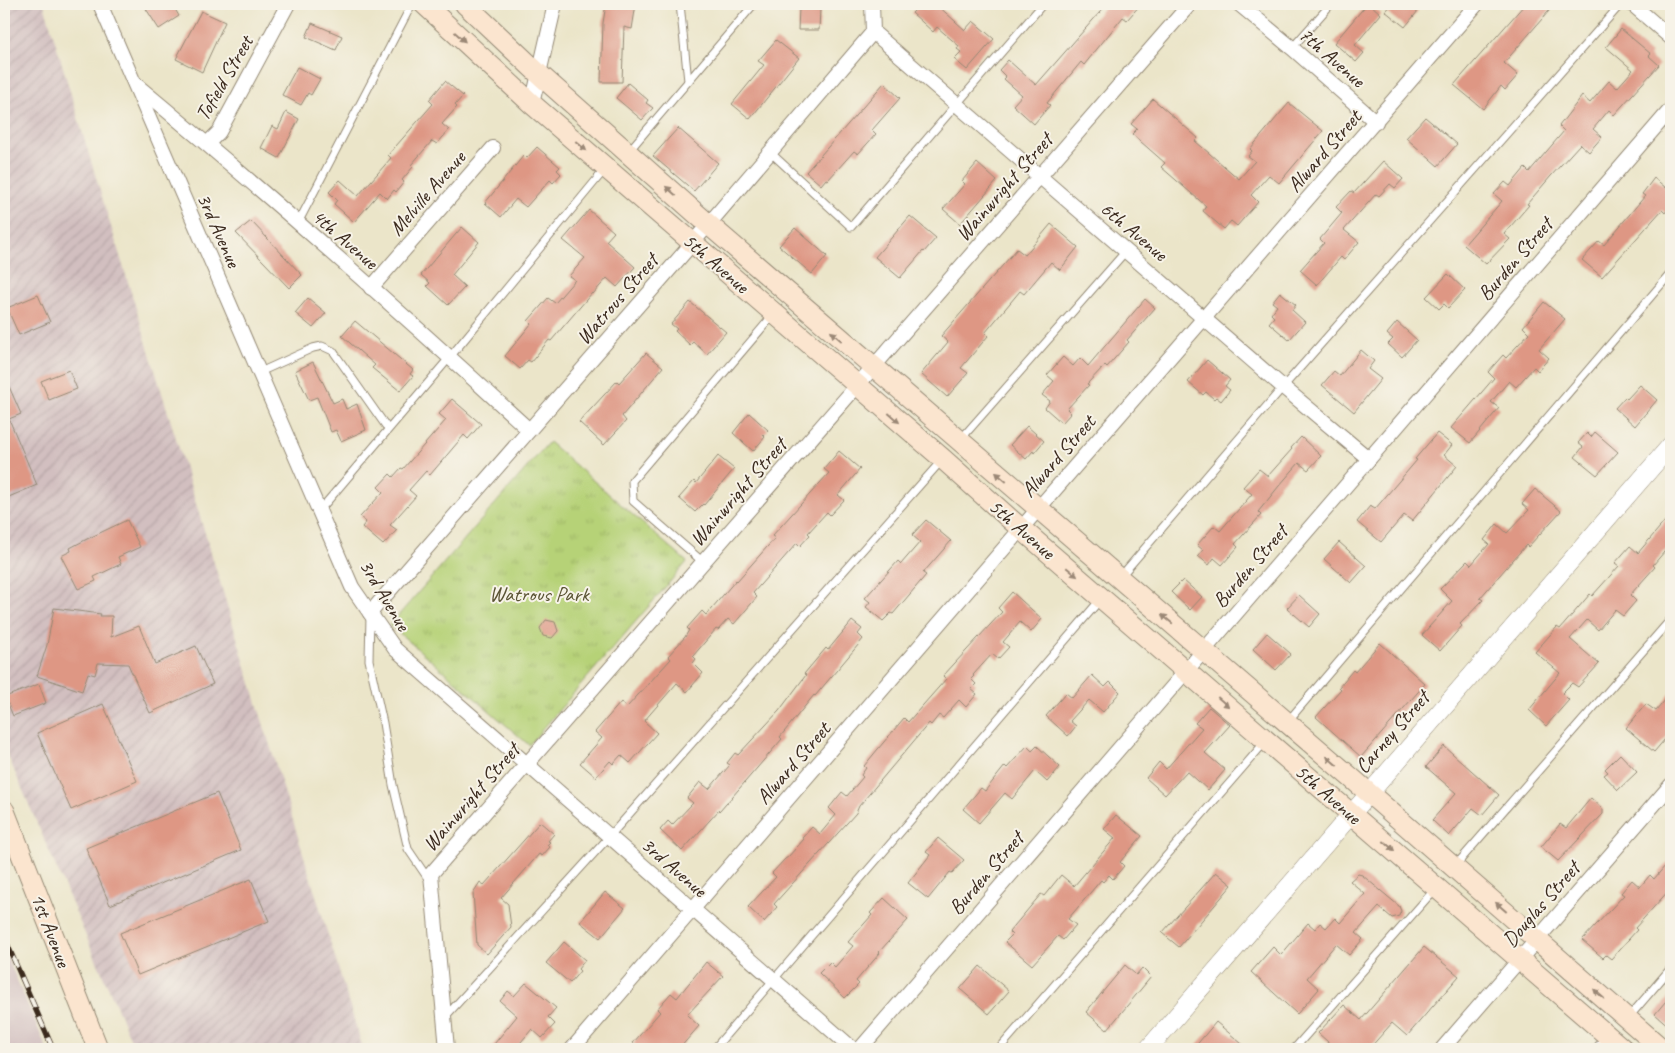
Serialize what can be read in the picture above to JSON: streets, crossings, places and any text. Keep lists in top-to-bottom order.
{
  "streets": {
    "main road": ["5th Avenue", "1st Avenue"],
    "street": [
      "7th Avenue",
      "Tofield Street",
      "Alward Street",
      "Wainwright Street",
      "Melville Avenue",
      "3rd Avenue",
      "6th Avenue",
      "4th Avenue",
      "Burden Street",
      "Watrous Street",
      "Carney Street",
      "Douglas Street"
    ]
  },
  "crossings": [
    ["7th Avenue", "Alward Street"],
    ["Tofield Street", "4th Avenue"],
    ["Alward Street", "3rd Avenue"],
    ["Alward Street", "6th Avenue"],
    ["Alward Street", "5th Avenue"],
    ["Wainwright Street", "3rd Avenue"],
    ["Wainwright Street", "6th Avenue"],
    ["Wainwright Street", "5th Avenue"],
    ["Melville Avenue", "4th Avenue"],
    ["3rd Avenue", "4th Avenue"],
    ["3rd Avenue", "Watrous Street"],
    ["6th Avenue", "Burden Street"],
    ["6th Avenue", "Watrous Street"],
    ["4th Avenue", "Watrous Street"],
    ["Burden Street", "5th Avenue"],
    ["5th Avenue", "Watrous Street"],
    ["5th Avenue", "Carney Street"],
    ["5th Avenue", "Douglas Street"]
  ],
  "parks": ["Watrous Park"]
}
